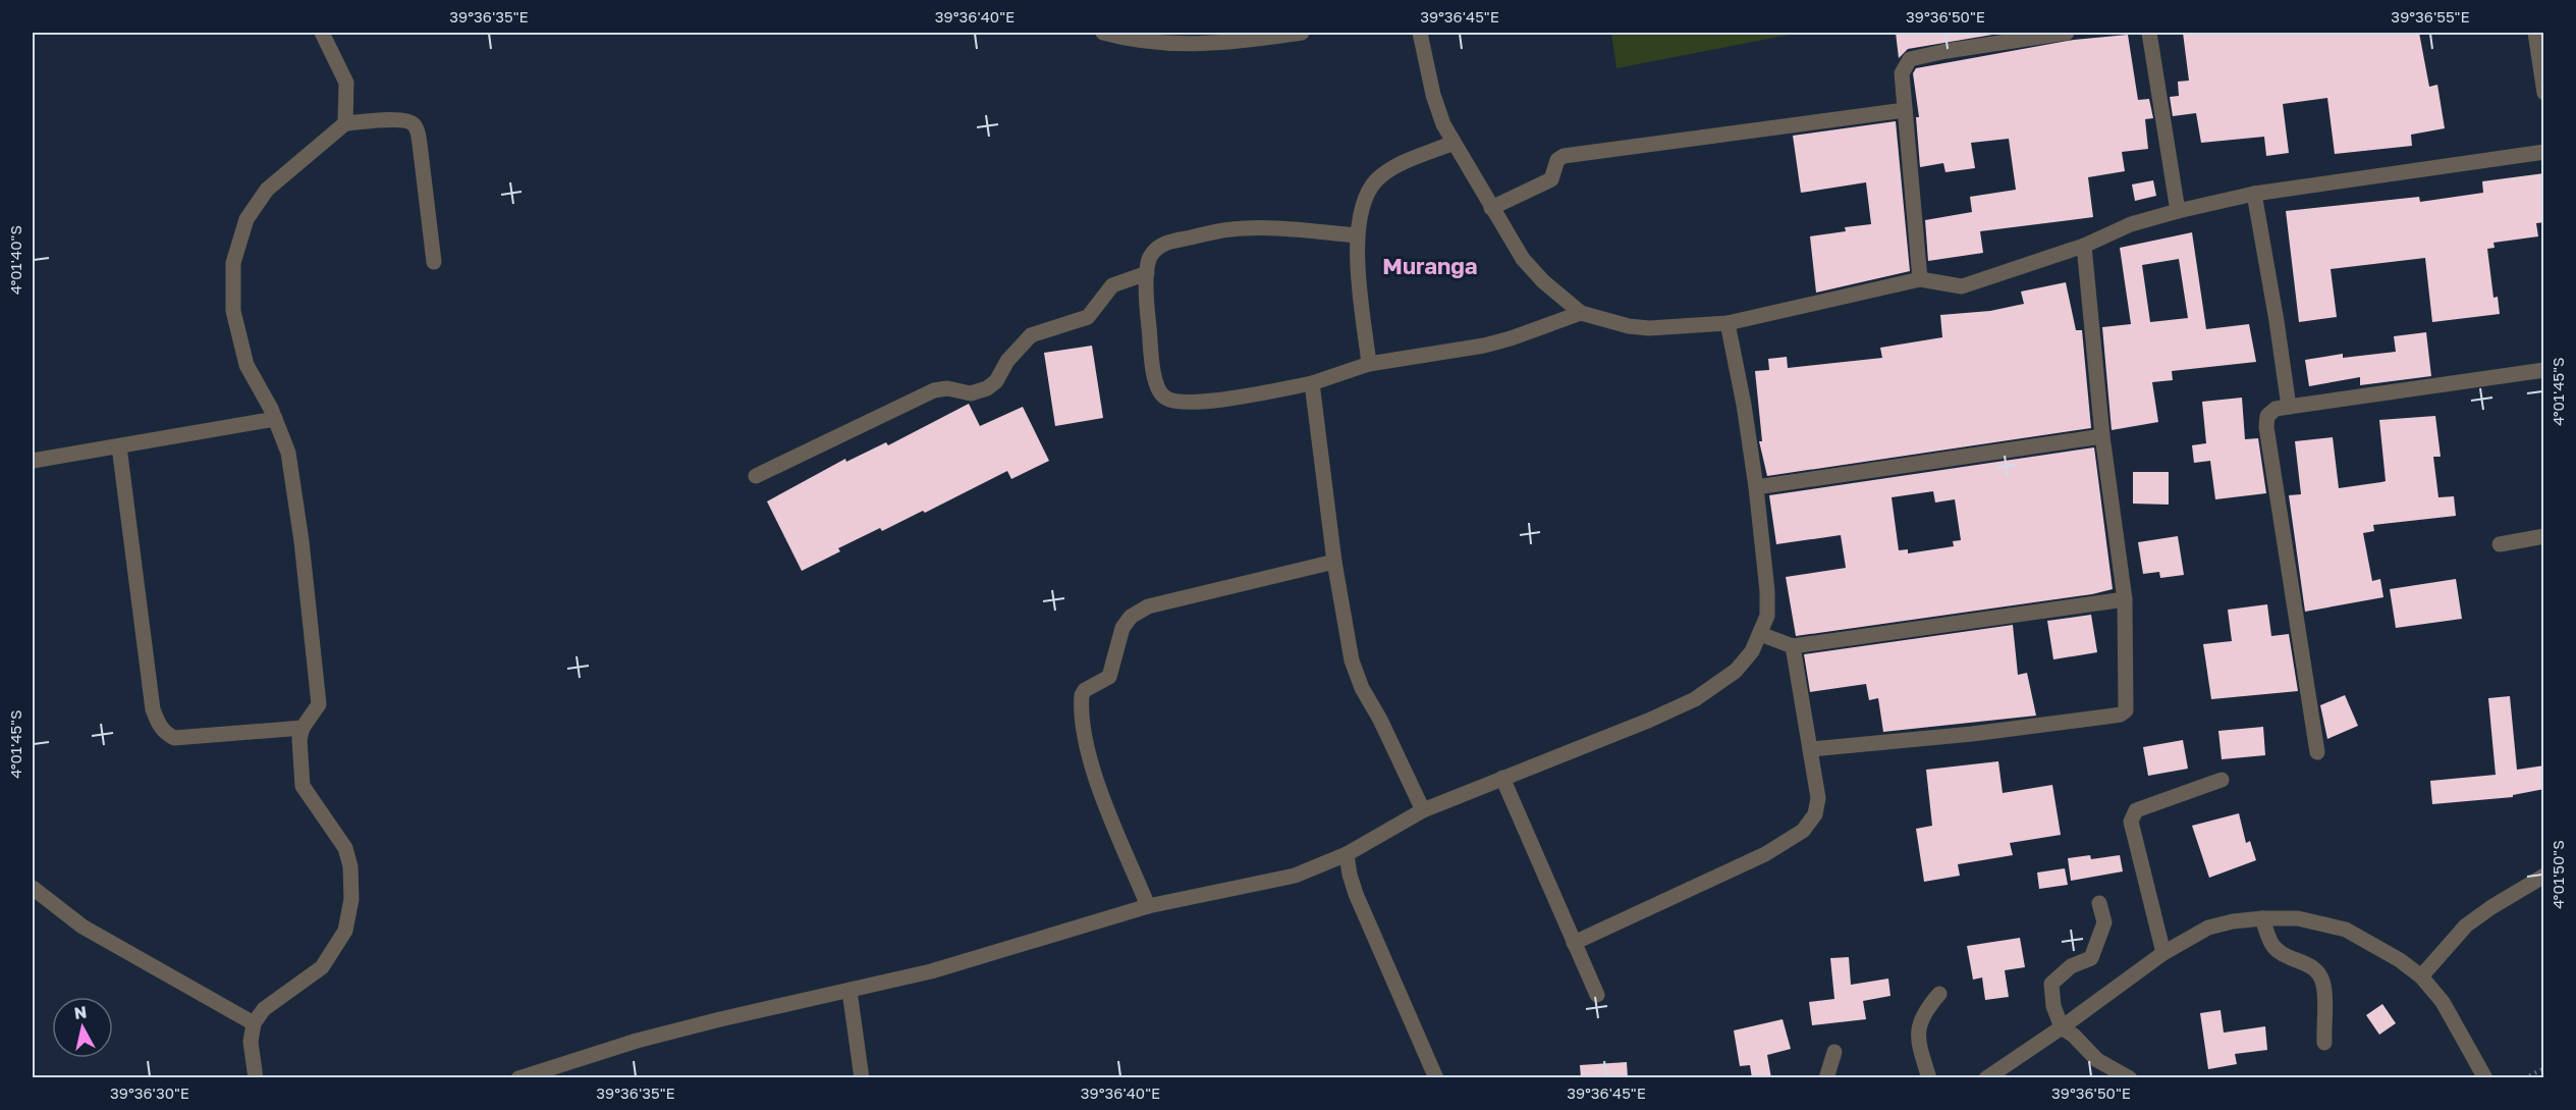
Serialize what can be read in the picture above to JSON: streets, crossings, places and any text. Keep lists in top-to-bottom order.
{
  "districts": ["Muranga"],
  "north": "top",
  "coordinates": [
    "39°36'35\"E",
    "39°36'40\"E",
    "39°36'45\"E",
    "39°36'50\"E",
    "39°36'55\"E",
    "4°01'40\"S",
    "4°01'45\"S",
    "4°01'50\"S",
    "39°36'30\"E"
  ]
}
